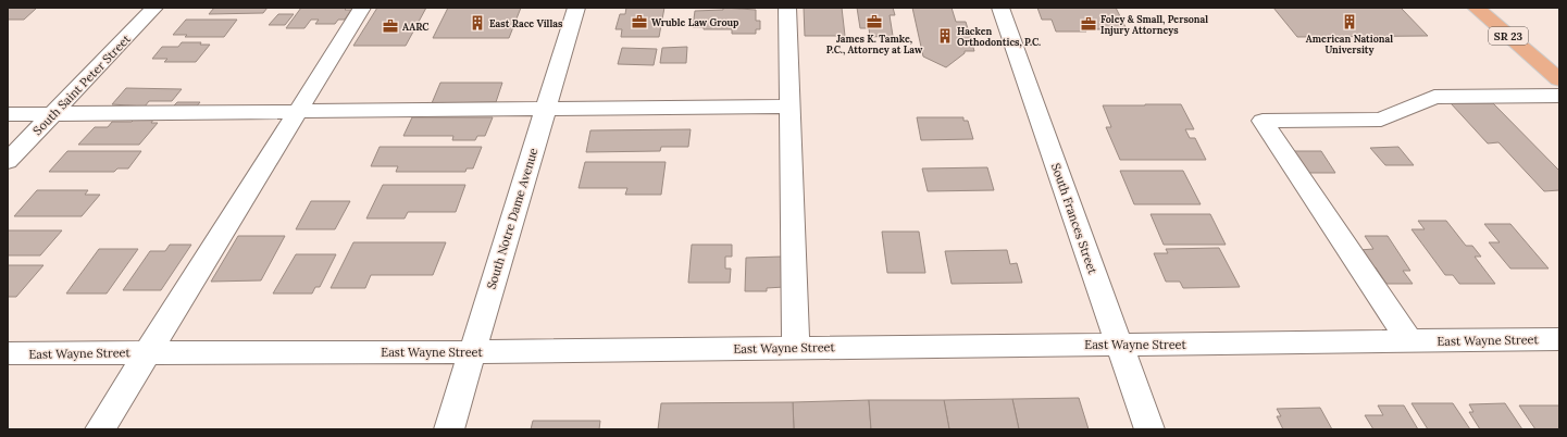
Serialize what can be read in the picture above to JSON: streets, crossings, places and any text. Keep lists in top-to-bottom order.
{
  "streets": {
    "main road": ["SR 23"],
    "street": [
      "South Saint Peter Street",
      "South Notre Dame Avenue",
      "South Frances Street",
      "East Wayne Street"
    ]
  },
  "crossings": [
    ["South Notre Dame Avenue", "East Wayne Street"],
    ["South Frances Street", "East Wayne Street"]
  ],
  "places": {
    "office": [
      "Wruble Law Group",
      "James K. Tamke, P.C., Attorney at Law",
      "Foley & Small, Personal Injury Attorneys",
      "AARC"
    ],
    "building": ["American National University", "East Race Villas", "Hacken Orthodontics, P.C."]
  }
}
